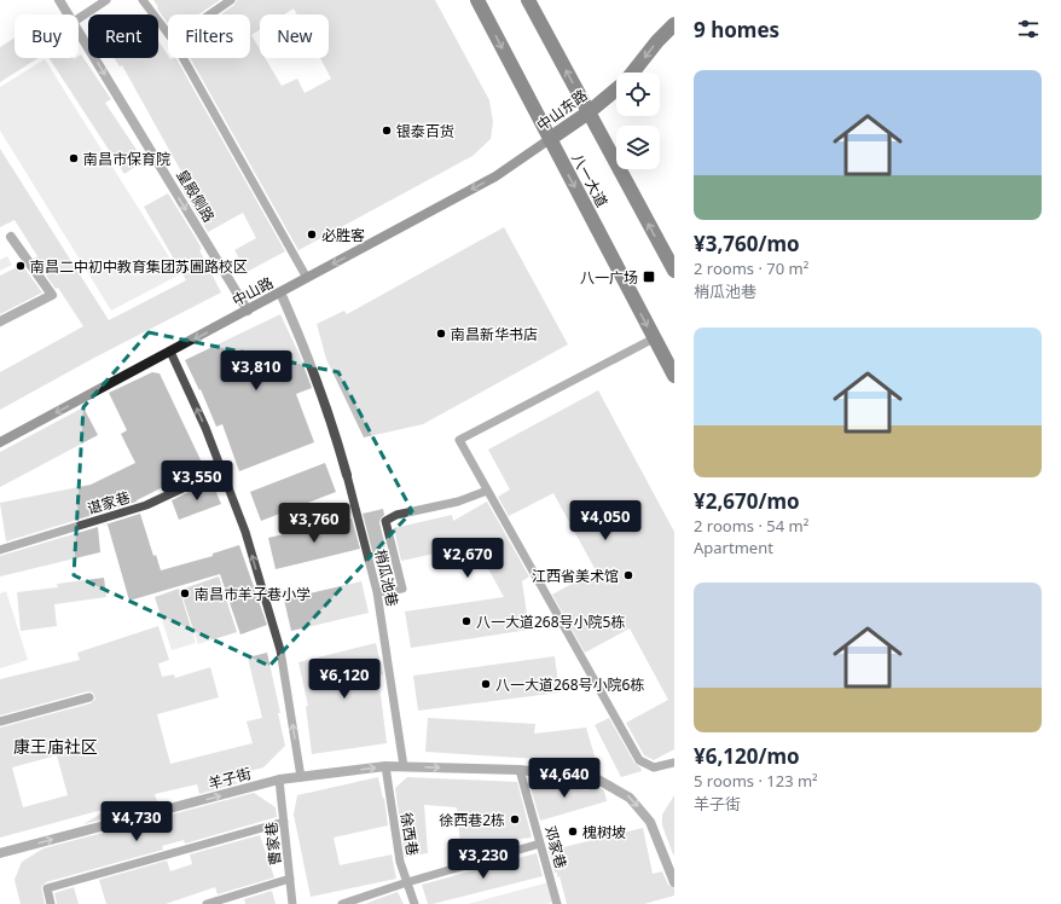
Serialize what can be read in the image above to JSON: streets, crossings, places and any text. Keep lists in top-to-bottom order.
{
  "streets": {
    "highway": ["中山东路", "八一大道"],
    "main road": ["中山路"],
    "street": ["皇殿侧路", "梢瓜池巷", "羊子街"],
    "lane": [
      "谌家巷",
      "徐西巷",
      "曹家巷",
      "邓家巷"
    ]
  },
  "crossings": [
    ["中山东路", "八一大道"],
    ["中山东路", "中山路"],
    ["皇殿侧路", "中山路"],
    ["中山路", "梢瓜池巷"],
    ["梢瓜池巷", "羊子街"],
    ["羊子街", "徐西巷"],
    ["羊子街", "曹家巷"],
    ["羊子街", "邓家巷"]
  ],
  "one_way": ["皇殿侧路", "中山路", "羊子街"],
  "districts": ["康王庙社区"],
  "places": {
    "other": [
      "银泰百货",
      "南昌市保育院",
      "必胜客",
      "南昌二中初中教育集团苏圃路校区",
      "南昌新华书店",
      "江西省美术馆",
      "南昌市羊子巷小学",
      "八一大道268号小院5栋",
      "八一大道268号小院6栋",
      "徐西巷2栋",
      "槐树坡"
    ],
    "transit": ["八一广场"]
  },
  "page": {
    "heading": "9 homes",
    "chip": [
      "Buy",
      "Rent",
      "Filters",
      "New"
    ],
    "list": [
      {
        "name": "¥3,760/mo",
        "note": "2 rooms · 70 m² · 梢瓜池巷"
      },
      {
        "name": "¥2,670/mo",
        "note": "2 rooms · 54 m² · Apartment"
      },
      {
        "name": "¥6,120/mo",
        "note": "5 rooms · 123 m² · 羊子街"
      }
    ],
    "price": [
      "¥3,810",
      "¥3,550",
      "¥4,050",
      "¥3,760",
      "¥2,670",
      "¥6,120",
      "¥4,640",
      "¥4,730",
      "¥3,230"
    ]
  }
}
